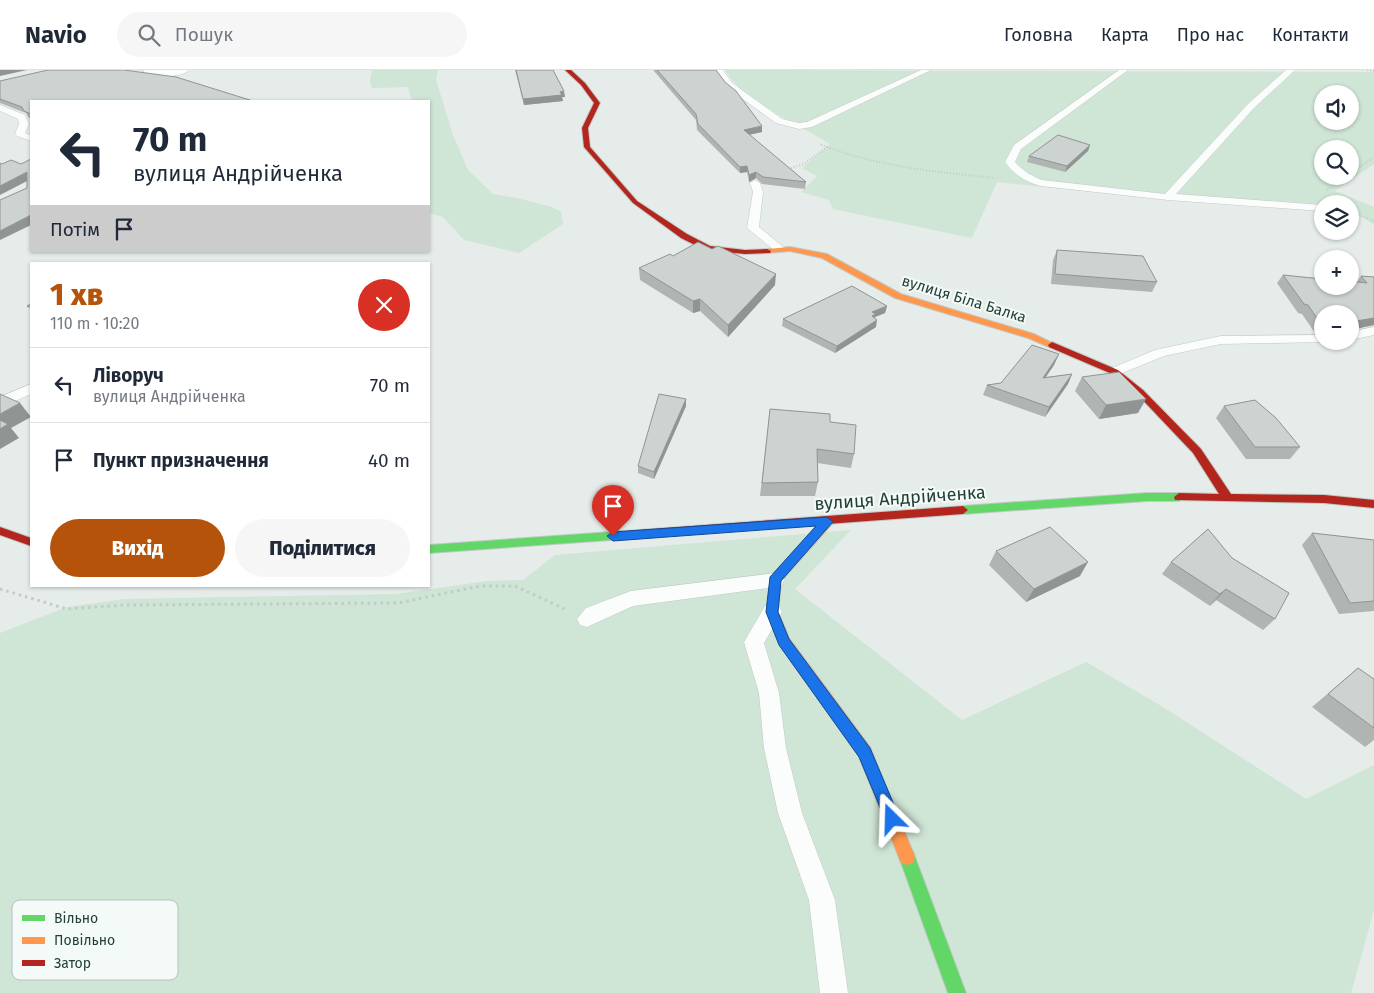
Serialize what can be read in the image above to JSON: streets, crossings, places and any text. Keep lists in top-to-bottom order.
{
  "streets": {
    "street": ["вулиця Біла Балка", "вулиця Андрійченка"]
  },
  "crossings": [
    ["вулиця Біла Балка", "вулиця Андрійченка"]
  ],
  "legend": ["Вільно", "Повільно", "Затор"],
  "page": {
    "header": "Navio",
    "search": "Пошук",
    "nav": [
      "Головна",
      "Карта",
      "Про нас",
      "Контакти"
    ],
    "map_buttons": ["+", "−"],
    "turn": ["70 m", "вулиця Андрійченка"],
    "then": "Потім",
    "heading": ["1 хв", "110 m · 10:20"],
    "list": [
      {
        "name": "Ліворуч",
        "note": "вулиця Андрійченка",
        "value": "70 m"
      },
      {
        "name": "Пункт призначення",
        "value": "40 m"
      }
    ],
    "buttons": ["Вихід", "Поділитися"]
  }
}
